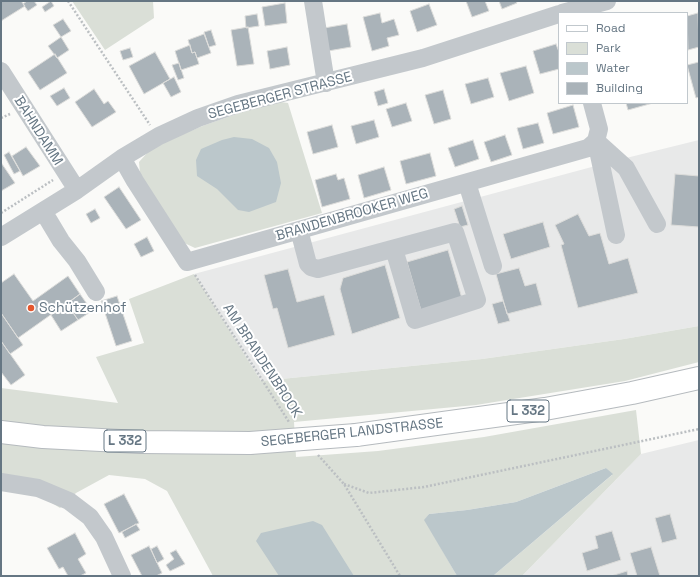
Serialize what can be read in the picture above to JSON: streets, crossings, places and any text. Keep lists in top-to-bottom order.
{
  "streets": {
    "main road": ["L 332", "SEGEBERGER LANDSTRASSE"],
    "street": ["SEGEBERGER STRASSE", "BAHNDAMM", "BRANDENBROOKER WEG"],
    "path": ["AM BRANDENBROOK"]
  },
  "crossings": [
    ["SEGEBERGER STRASSE", "BAHNDAMM"],
    ["BRANDENBROOKER WEG", "AM BRANDENBROOK"]
  ],
  "places": ["Schützenhof"],
  "legend": [
    "Road",
    "Park",
    "Water",
    "Building"
  ]
}
